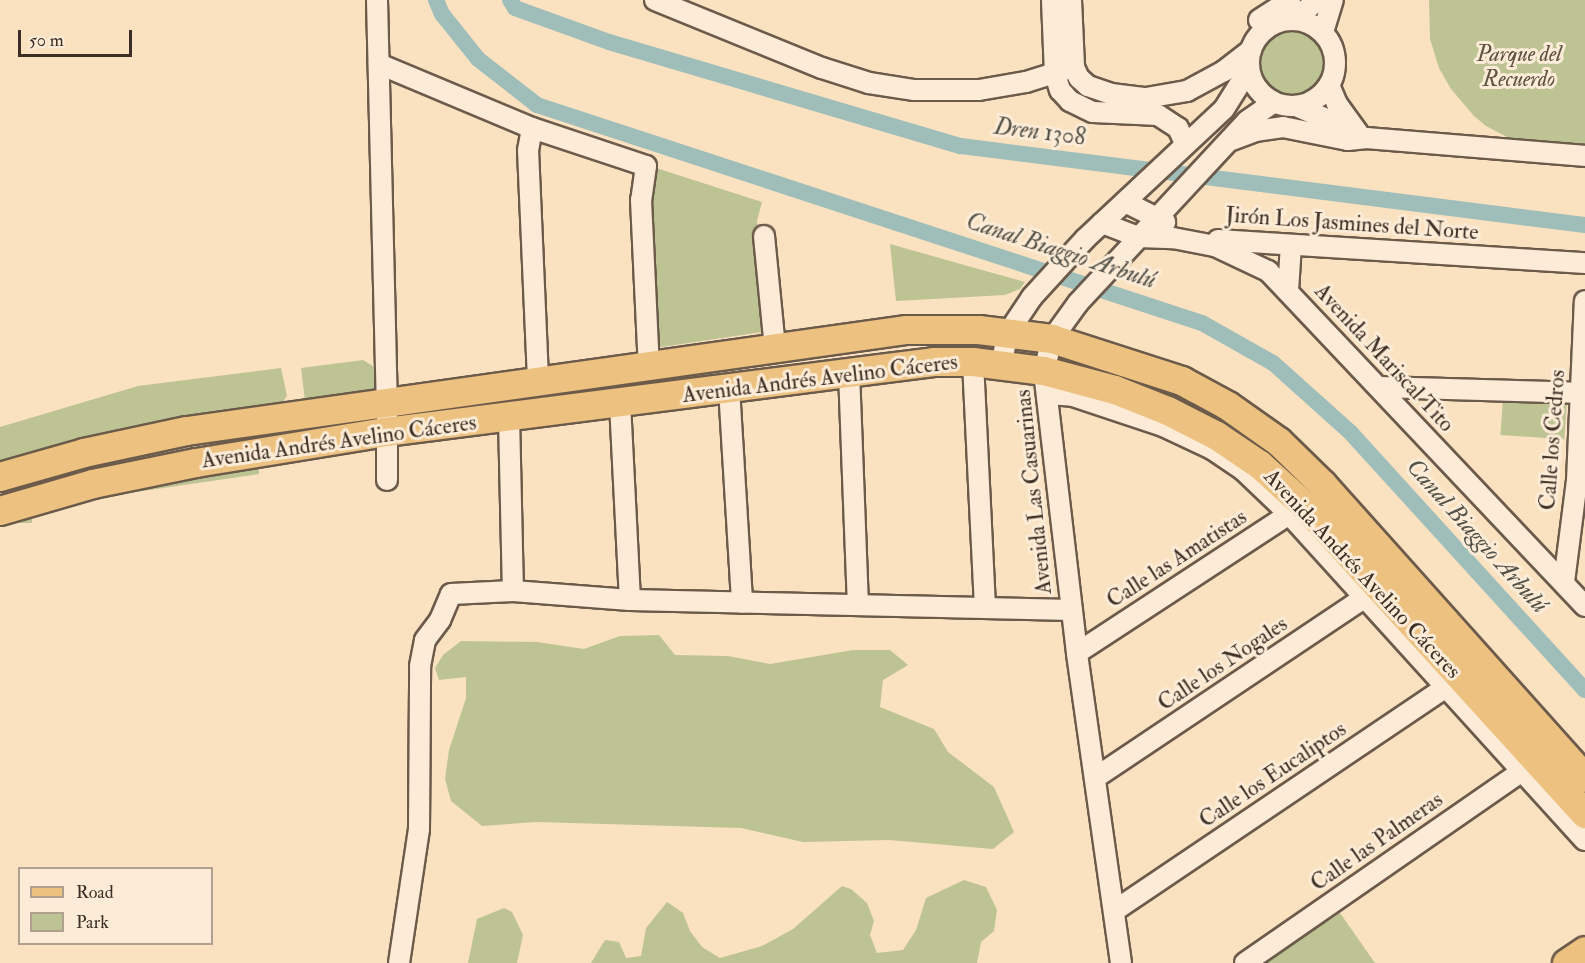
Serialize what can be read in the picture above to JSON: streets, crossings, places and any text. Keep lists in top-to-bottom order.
{
  "streets": {
    "highway": ["Avenida Andrés Avelino Cáceres"],
    "street": [
      "Jirón Los Jasmines del Norte",
      "Avenida Mariscal Tito",
      "Calle los Cedros",
      "Avenida Las Casuarinas",
      "Calle las Amatistas",
      "Calle los Nogales",
      "Calle los Eucaliptos",
      "Calle las Palmeras"
    ]
  },
  "crossings": [
    ["Jirón Los Jasmines del Norte", "Avenida Las Casuarinas"],
    ["Avenida Mariscal Tito", "Calle los Cedros"],
    ["Avenida Mariscal Tito", "Avenida Las Casuarinas"],
    ["Avenida Andrés Avelino Cáceres", "Avenida Las Casuarinas"],
    ["Avenida Andrés Avelino Cáceres", "Calle las Amatistas"],
    ["Avenida Andrés Avelino Cáceres", "Calle los Nogales"],
    ["Avenida Andrés Avelino Cáceres", "Calle los Eucaliptos"],
    ["Avenida Andrés Avelino Cáceres", "Calle las Palmeras"],
    ["Avenida Las Casuarinas", "Calle las Amatistas"],
    ["Avenida Las Casuarinas", "Calle los Nogales"],
    ["Avenida Las Casuarinas", "Calle los Eucaliptos"]
  ],
  "water": ["Dren 1308", "Canal Biaggio Arbulú"],
  "parks": ["Parque del Recuerdo"],
  "legend": ["Road", "Park"],
  "scale_bar": "50 m"
}
